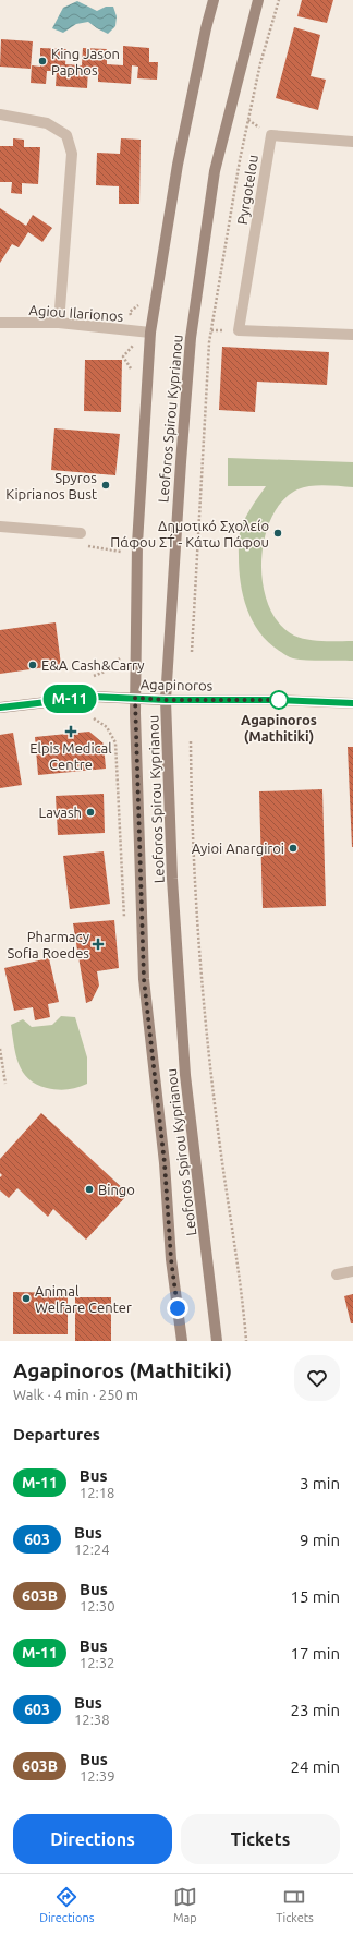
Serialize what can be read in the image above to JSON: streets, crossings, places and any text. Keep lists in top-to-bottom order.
{
  "streets": {
    "main road": ["Leoforos Spirou Kyprianou", "Agapinoros"],
    "street": ["Pyrgotelou", "Agiou Ilarionos"]
  },
  "crossings": [
    ["Agiou Ilarionos", "Leoforos Spirou Kyprianou"],
    ["Leoforos Spirou Kyprianou", "Agapinoros"]
  ],
  "places": {
    "other": [
      "King Jason Paphos",
      "Spyros Kiprianos Bust",
      "Δημοτικό Σχολείο Πάφου ΣΤ΄ - Κάτω Πάφου",
      "E&A Cash&Carry",
      "Agapinoros (Mathitiki)",
      "Lavash",
      "Ayioi Anargiroi",
      "Bingo",
      "Animal Welfare Center"
    ],
    "health": ["Elpis Medical Centre", "Pharmacy Sofia Roedes"]
  },
  "lines": ["bus line M-11"],
  "page": {
    "on_map": "M-11",
    "heading": [
      ["Agapinoros (Mathitiki)", "Walk · 4 min · 250 m"],
      "Departures"
    ],
    "list": [
      {
        "mark": "M-11",
        "name": "Bus",
        "note": "12:18",
        "value": "3 min"
      },
      {
        "mark": "603",
        "name": "Bus",
        "note": "12:24",
        "value": "9 min"
      },
      {
        "mark": "603B",
        "name": "Bus",
        "note": "12:30",
        "value": "15 min"
      },
      {
        "mark": "M-11",
        "name": "Bus",
        "note": "12:32",
        "value": "17 min"
      },
      {
        "mark": "603",
        "name": "Bus",
        "note": "12:38",
        "value": "23 min"
      },
      {
        "mark": "603B",
        "name": "Bus",
        "note": "12:39",
        "value": "24 min"
      }
    ],
    "buttons": ["Directions", "Tickets"],
    "tabs": ["Directions", "Map", "Tickets"]
  }
}
